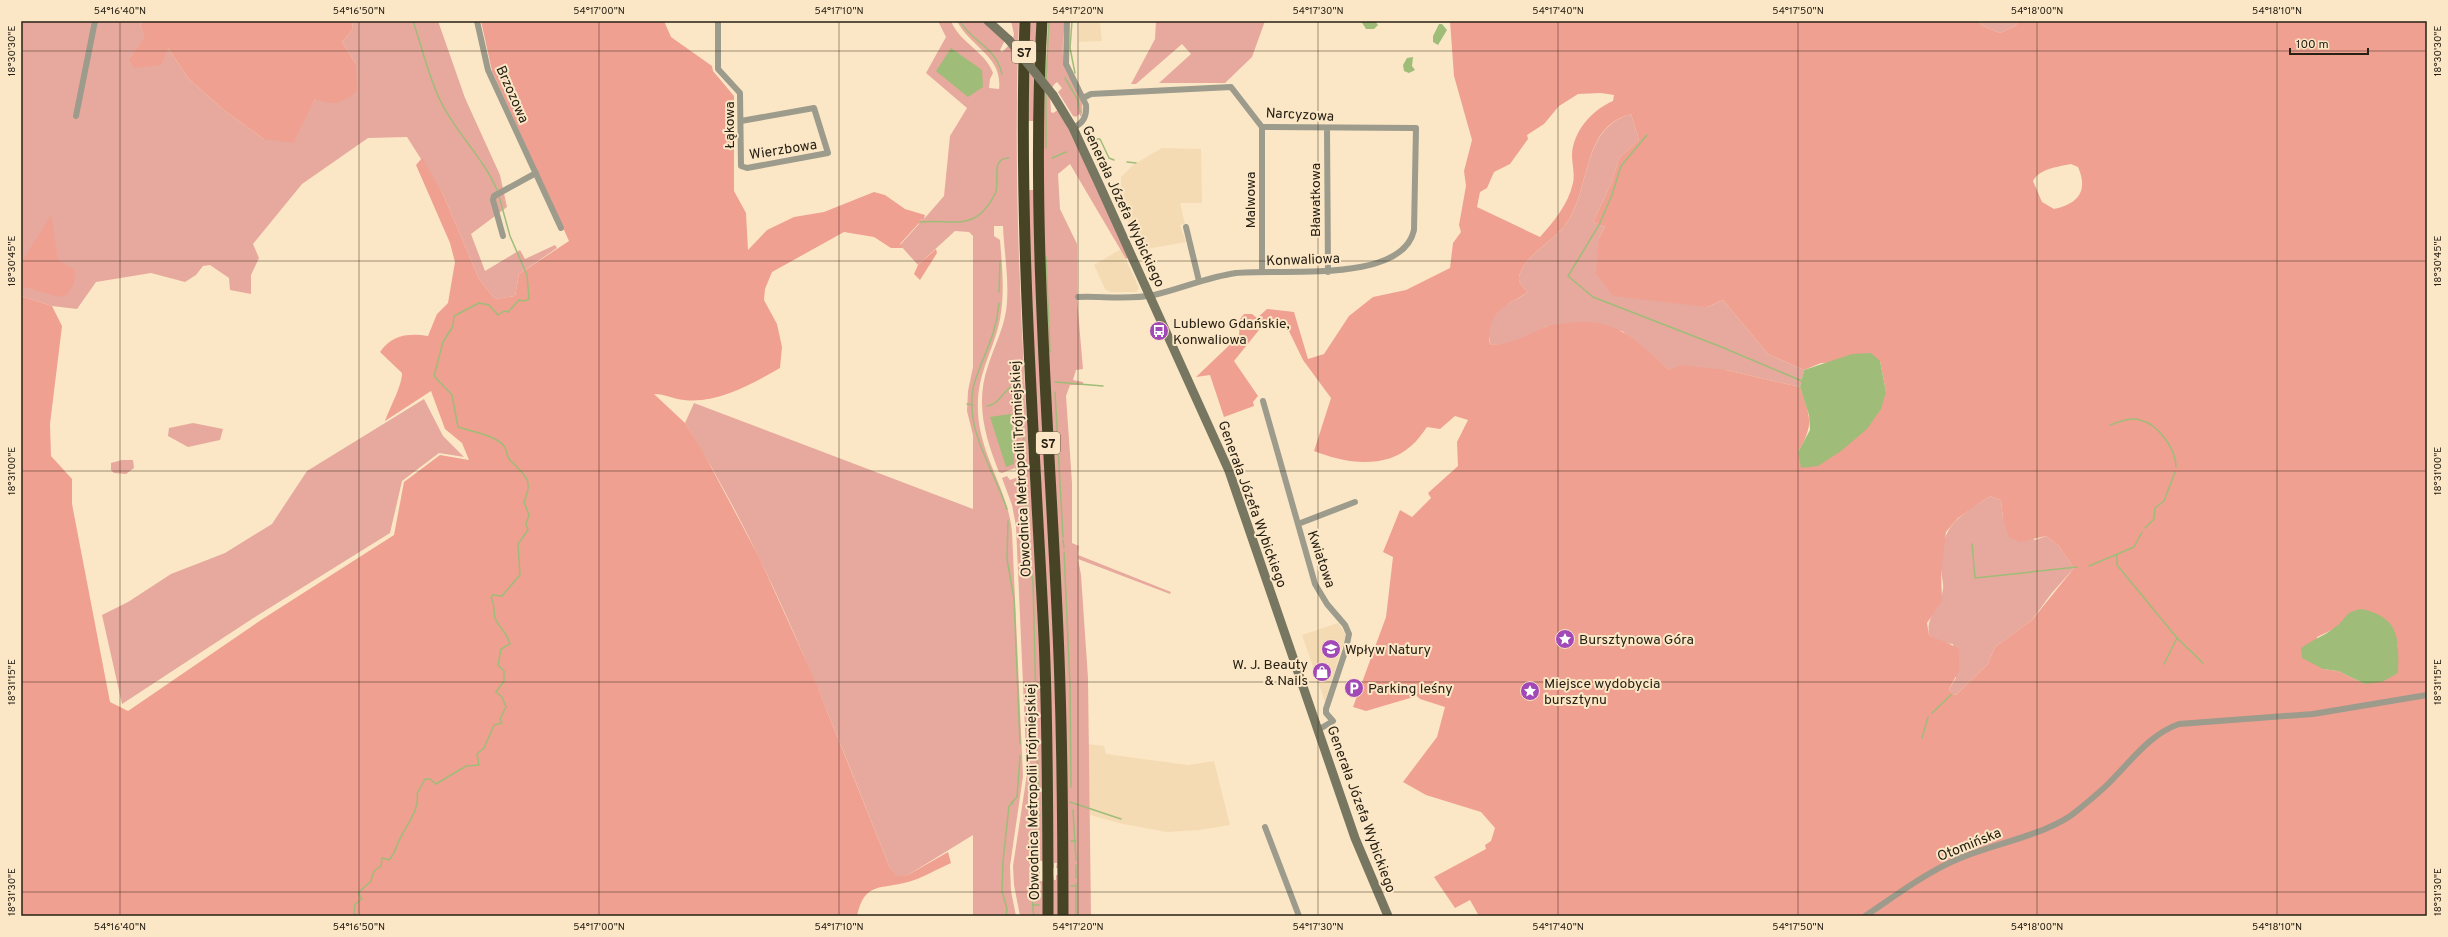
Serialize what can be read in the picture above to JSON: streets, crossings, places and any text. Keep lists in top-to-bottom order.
{
  "streets": {
    "highway": ["S7", "Obwodnica Metropolii Trójmiejskiej"],
    "main road": ["Generała Józefa Wybickiego"],
    "street": [
      "Brzozowa",
      "Narcyzowa",
      "Łąkowa",
      "Wierzbowa",
      "Malwowa",
      "Bławatkowa",
      "Konwaliowa",
      "Kwiatowa",
      "Otomińska"
    ]
  },
  "crossings": [
    ["Narcyzowa", "Malwowa"],
    ["Narcyzowa", "Bławatkowa"],
    ["Narcyzowa", "Konwaliowa"],
    ["Łąkowa", "Wierzbowa"],
    ["Malwowa", "Konwaliowa"],
    ["Bławatkowa", "Konwaliowa"],
    ["Generała Józefa Wybickiego", "Konwaliowa"],
    ["Generała Józefa Wybickiego", "Kwiatowa"]
  ],
  "places": {
    "bus stop": ["Lublewo Gdańskie, Konwaliowa"],
    "place": ["Bursztynowa Góra", "Miejsce wydobycia bursztynu"],
    "school or university": ["Wpływ Natury"],
    "shop": ["W. J. Beauty & Nails"],
    "parking": ["Parking leśny"]
  },
  "scale_bar": "100 m",
  "coordinates": [
    "54°16'40\"N",
    "54°16'50\"N",
    "54°17'00\"N",
    "54°17'10\"N",
    "54°17'20\"N",
    "54°17'30\"N",
    "54°17'40\"N",
    "54°17'50\"N",
    "54°18'00\"N",
    "54°18'10\"N",
    "18°30'30\"E",
    "18°30'45\"E",
    "18°31'00\"E",
    "18°31'15\"E",
    "18°31'30\"E"
  ]
}
